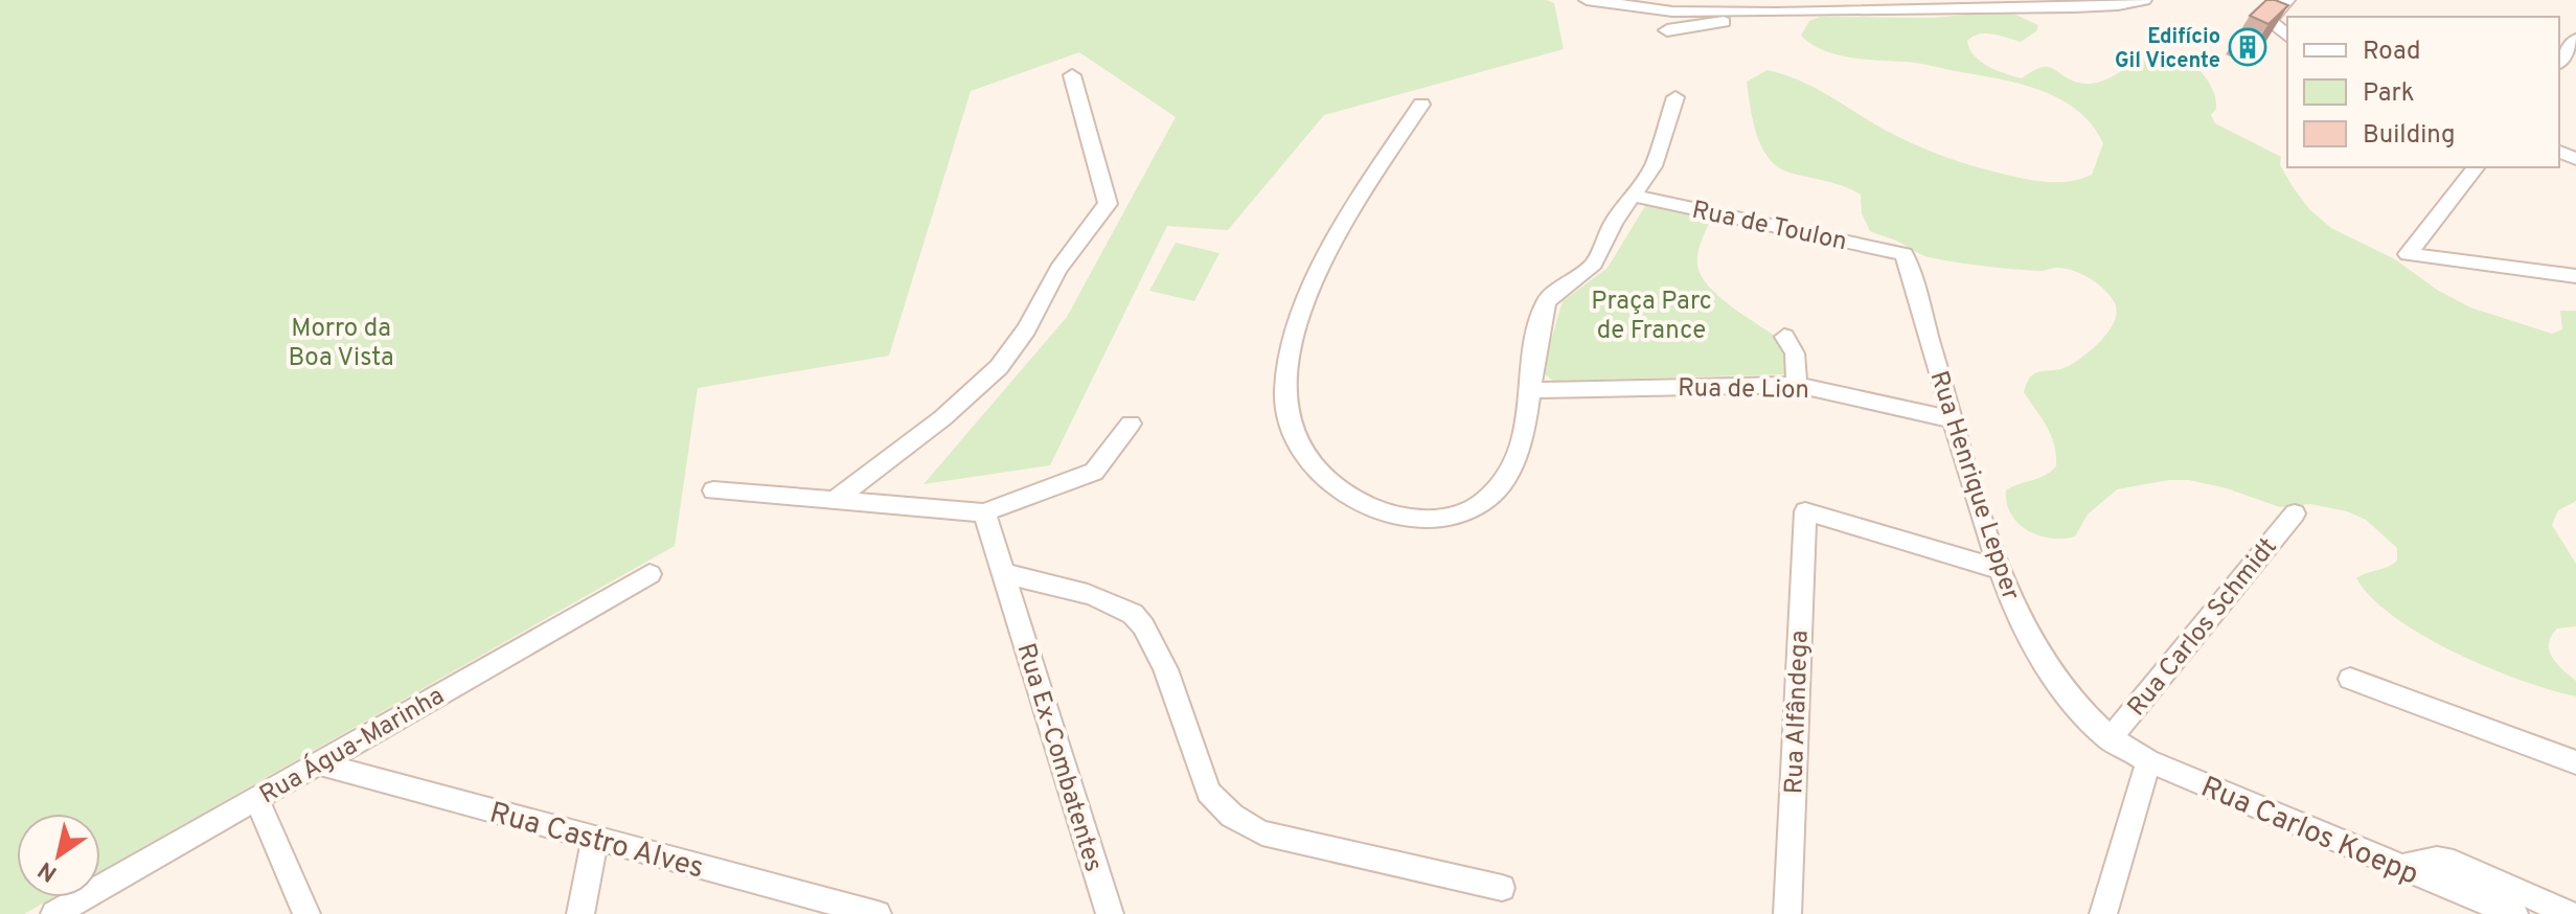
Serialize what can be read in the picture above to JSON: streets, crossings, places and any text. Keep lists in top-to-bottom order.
{
  "streets": {
    "street": [
      "Rua de Toulon",
      "Rua de Lion",
      "Rua Henrique Lepper",
      "Rua Carlos Schmidt",
      "Rua Alfândega",
      "Rua Água-Marinha",
      "Rua Ex-Combatentes",
      "Rua Carlos Koepp",
      "Rua Castro Alves"
    ]
  },
  "crossings": [
    ["Rua de Toulon", "Rua Henrique Lepper"],
    ["Rua de Lion", "Rua Henrique Lepper"],
    ["Rua Henrique Lepper", "Rua Carlos Schmidt"],
    ["Rua Henrique Lepper", "Rua Alfândega"],
    ["Rua Henrique Lepper", "Rua Carlos Koepp"],
    ["Rua Carlos Schmidt", "Rua Carlos Koepp"],
    ["Rua Água-Marinha", "Rua Castro Alves"]
  ],
  "parks": ["Praça Parc de France", "Morro da Boa Vista"],
  "places": {
    "building": ["Edifício Gil Vicente"]
  },
  "legend": ["Road", "Park", "Building"],
  "north": "bottom left"
}
